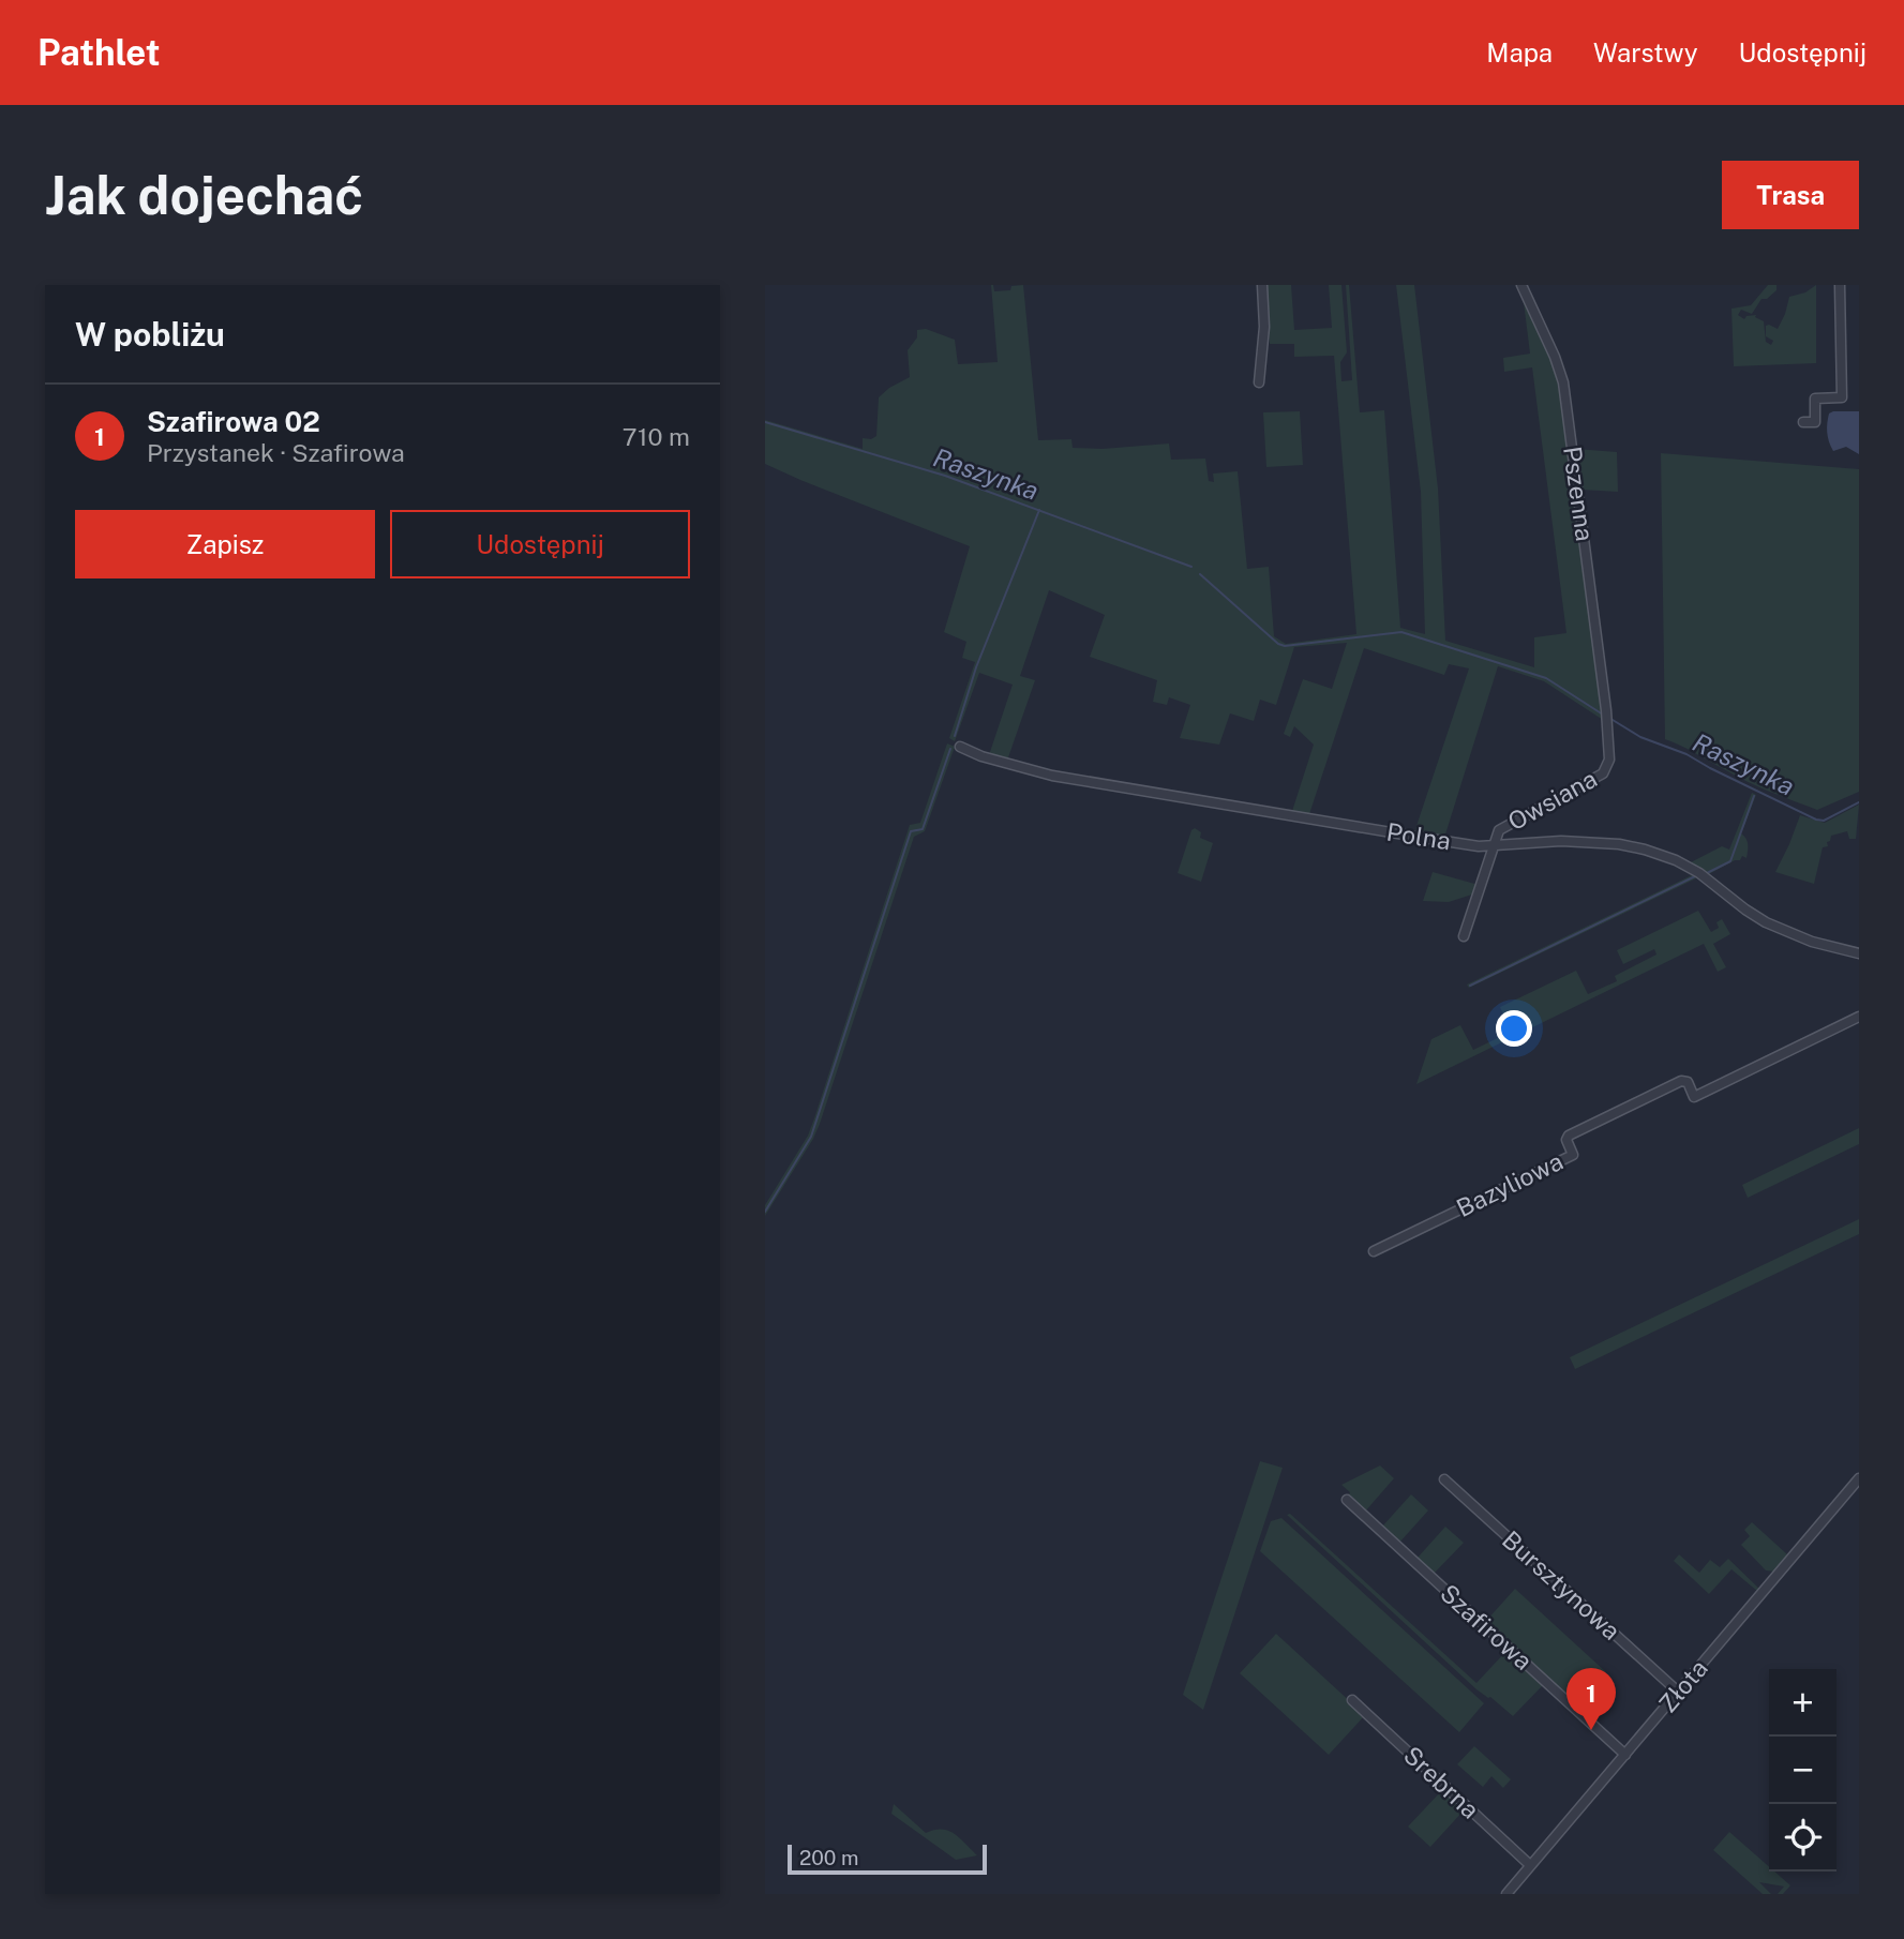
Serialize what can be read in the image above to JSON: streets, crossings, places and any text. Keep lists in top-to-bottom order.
{
  "streets": {
    "street": [
      "Pszenna",
      "Owsiana",
      "Polna",
      "Bazyliowa",
      "Bursztynowa",
      "Szafirowa",
      "Złota",
      "Srebrna"
    ]
  },
  "crossings": [
    ["Pszenna", "Owsiana"],
    ["Owsiana", "Polna"],
    ["Bursztynowa", "Złota"],
    ["Szafirowa", "Złota"],
    ["Złota", "Srebrna"]
  ],
  "water": ["Raszynka"],
  "scale_bar": "200 m",
  "page": {
    "header": "Pathlet",
    "nav": ["Mapa", "Warstwy", "Udostępnij"],
    "buttons": [
      "Trasa",
      ["Zapisz", "Udostępnij"]
    ],
    "title": "Jak dojechać",
    "heading": "W pobliżu",
    "list": [
      {
        "mark": "1",
        "name": "Szafirowa 02",
        "note": "Przystanek · Szafirowa",
        "value": "710 m"
      }
    ],
    "pins": "1",
    "map_buttons": ["+", "−"],
    "scale": "200 m"
  }
}
